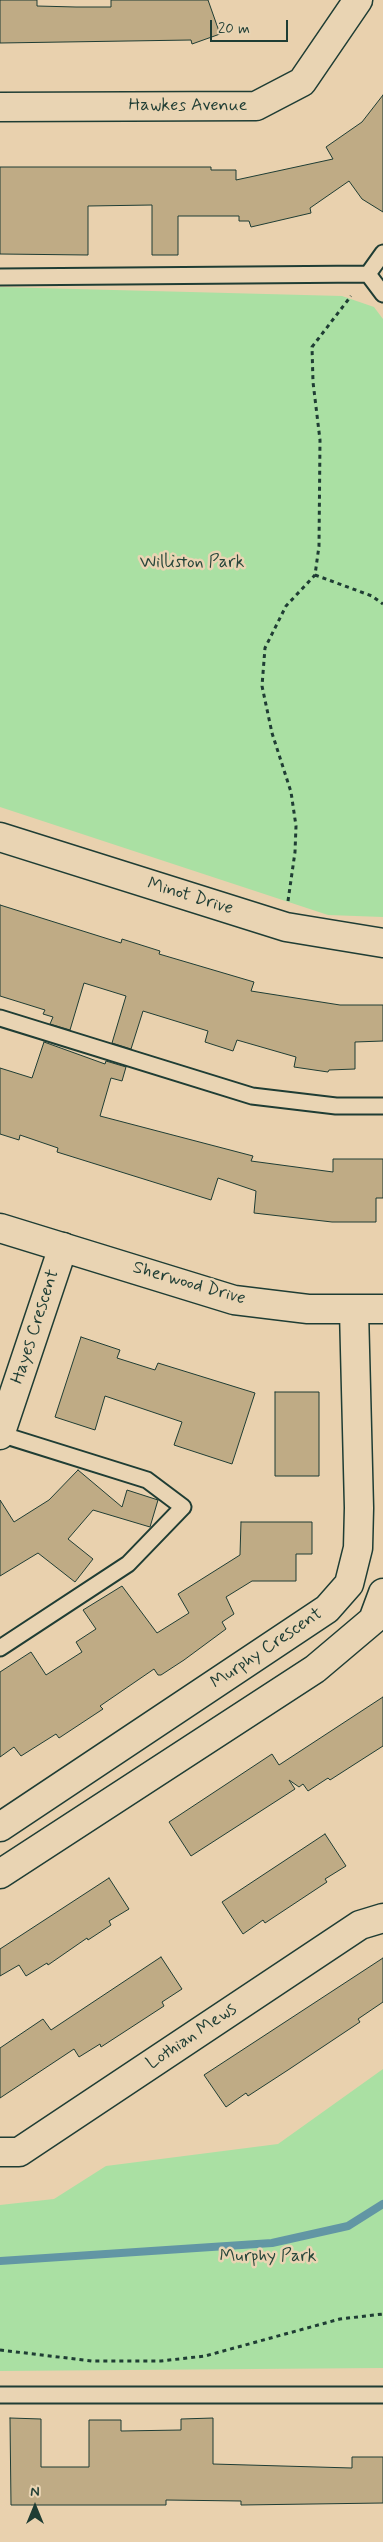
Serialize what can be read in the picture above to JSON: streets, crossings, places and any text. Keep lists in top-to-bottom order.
{
  "streets": {
    "street": [
      "Hawkes Avenue",
      "Minot Drive",
      "Sherwood Drive",
      "Hayes Crescent",
      "Murphy Crescent",
      "Lothian Mews"
    ]
  },
  "crossings": [
    ["Sherwood Drive", "Hayes Crescent"],
    ["Sherwood Drive", "Murphy Crescent"]
  ],
  "parks": ["Williston Park", "Murphy Park"],
  "scale_bar": "20 m",
  "north": "top"
}
